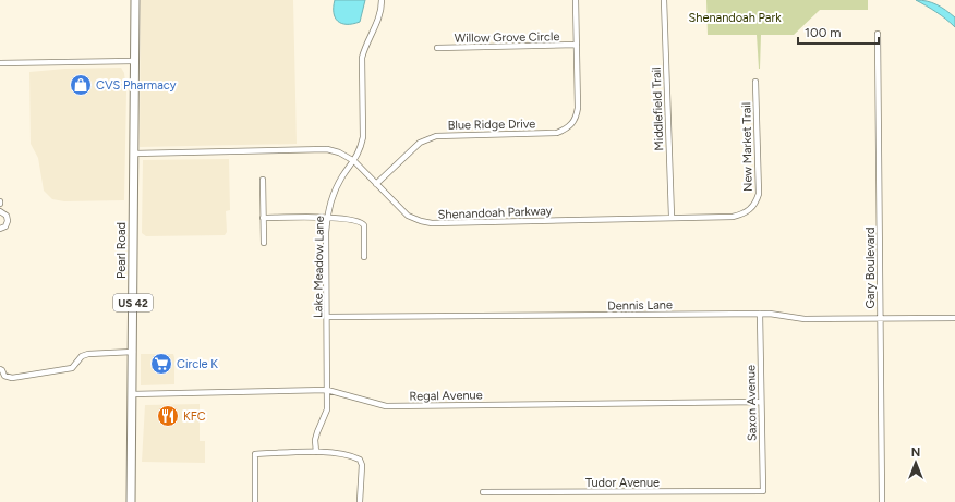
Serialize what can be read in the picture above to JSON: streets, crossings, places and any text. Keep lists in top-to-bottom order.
{
  "streets": {
    "main road": ["Pearl Road", "US 42"],
    "street": [
      "Willow Grove Circle",
      "Middlefield Trail",
      "Blue Ridge Drive",
      "New Market Trail",
      "Shenandoah Parkway",
      "Lake Meadow Lane",
      "Gary Boulevard",
      "Dennis Lane",
      "Regal Avenue",
      "Saxon Avenue",
      "Tudor Avenue"
    ]
  },
  "crossings": [
    ["Willow Grove Circle", "Blue Ridge Drive"],
    ["Middlefield Trail", "Shenandoah Parkway"],
    ["Blue Ridge Drive", "Shenandoah Parkway"],
    ["New Market Trail", "Shenandoah Parkway"],
    ["Shenandoah Parkway", "Pearl Road"],
    ["Shenandoah Parkway", "Lake Meadow Lane"],
    ["Pearl Road", "Regal Avenue"],
    ["Lake Meadow Lane", "Dennis Lane"],
    ["Lake Meadow Lane", "Regal Avenue"],
    ["Gary Boulevard", "Dennis Lane"],
    ["Dennis Lane", "Saxon Avenue"],
    ["Regal Avenue", "Saxon Avenue"],
    ["Saxon Avenue", "Tudor Avenue"]
  ],
  "parks": ["Shenandoah Park"],
  "places": {
    "shop": ["CVS Pharmacy"],
    "supermarket": ["Circle K"],
    "restaurant": ["KFC"]
  },
  "scale_bar": "100 m",
  "north": "top"
}
